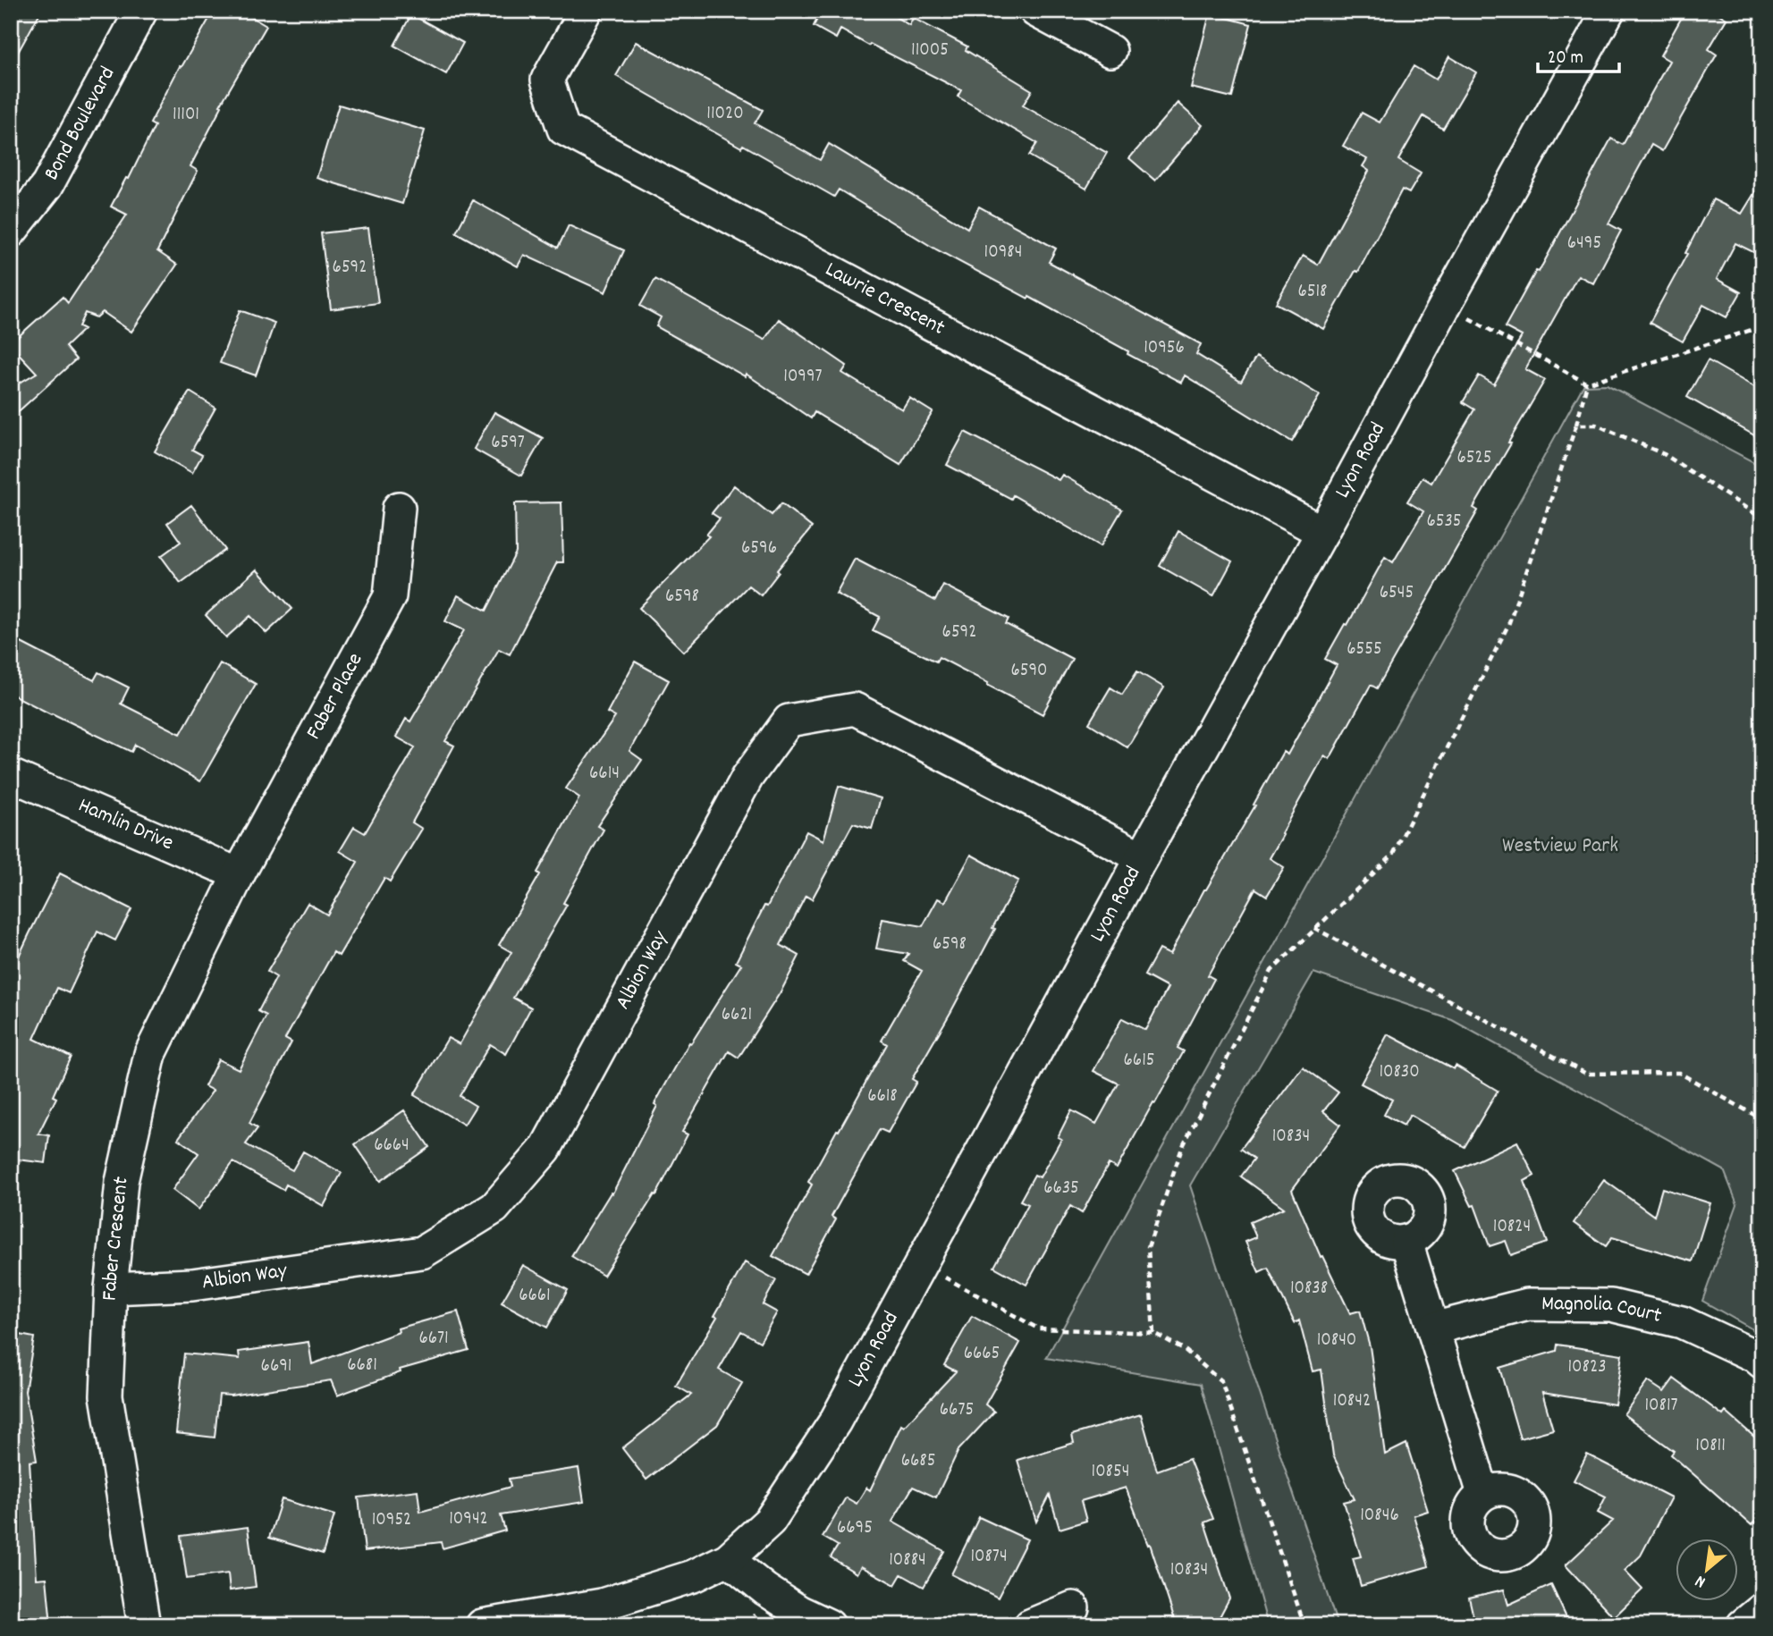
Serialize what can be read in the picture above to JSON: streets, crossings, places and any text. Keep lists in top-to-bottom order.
{
  "streets": {
    "street": [
      "Bond Boulevard",
      "Lawrie Crescent",
      "Lyon Road",
      "Faber Place",
      "Hamlin Drive",
      "Albion Way",
      "Faber Crescent",
      "Magnolia Court"
    ]
  },
  "crossings": [
    ["Lawrie Crescent", "Lyon Road"],
    ["Lyon Road", "Albion Way"],
    ["Faber Place", "Hamlin Drive"],
    ["Faber Place", "Faber Crescent"],
    ["Hamlin Drive", "Faber Crescent"],
    ["Albion Way", "Faber Crescent"]
  ],
  "parks": ["Westview Park"],
  "house_numbers": [
    "11005",
    "11020",
    "11101",
    "6495",
    "10984",
    "6592",
    "6518",
    "10956",
    "10997",
    "6597",
    "6525",
    "6535",
    "6596",
    "6545",
    "6598",
    "6592",
    "6555",
    "6590",
    "6614",
    "6598",
    "6621",
    "6615",
    "10830",
    "6618",
    "10834",
    "6664",
    "6635",
    "10824",
    "10838",
    "6661",
    "6671",
    "10840",
    "6665",
    "6681",
    "6691",
    "10823",
    "10842",
    "10817",
    "6675",
    "10811",
    "6685",
    "10854",
    "10846",
    "10942",
    "10952",
    "6695",
    "10874",
    "10884",
    "10834"
  ],
  "scale_bar": "20 m",
  "north": "bottom left"
}
